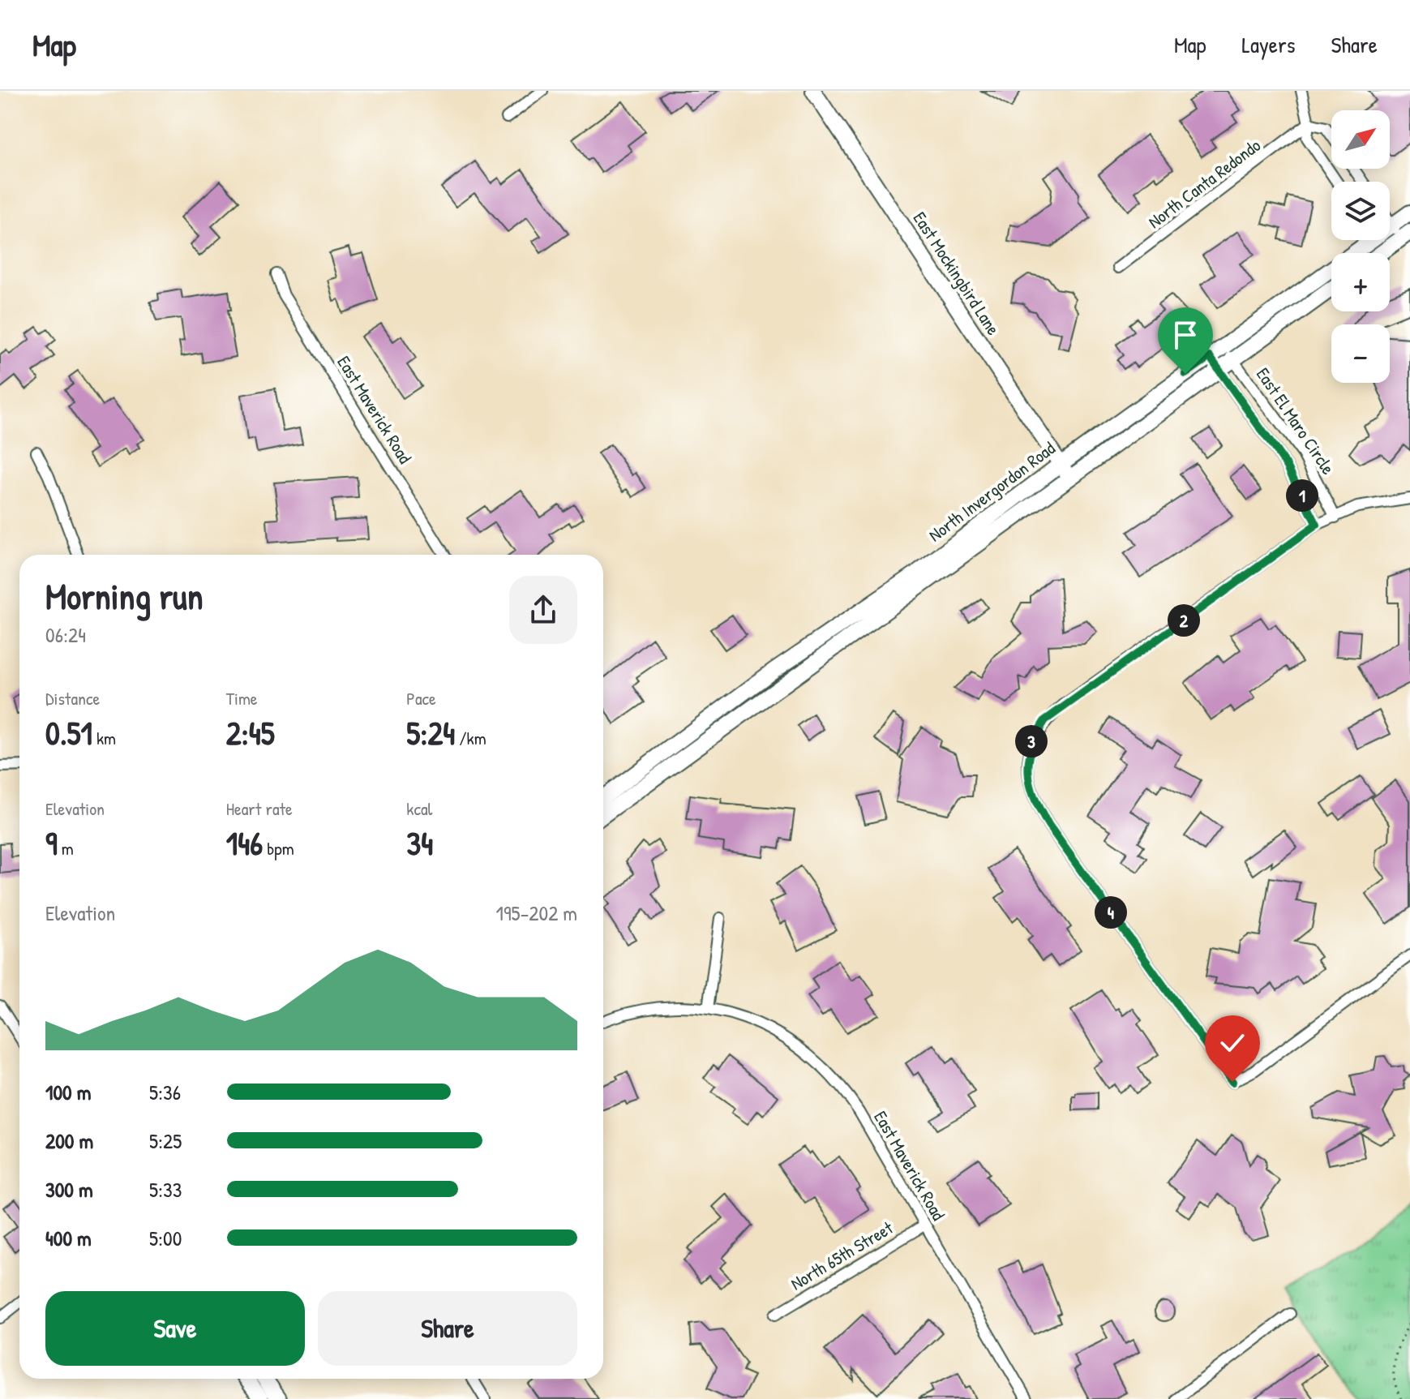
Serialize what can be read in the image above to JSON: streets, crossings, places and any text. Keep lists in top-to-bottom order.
{
  "streets": {
    "street": [
      "North Canta Redondo",
      "East Mockingbird Lane",
      "East Maverick Road",
      "East El Maro Circle",
      "North Invergordon Road",
      "North 65th Street"
    ]
  },
  "crossings": [
    ["East Mockingbird Lane", "North Invergordon Road"],
    ["East Maverick Road", "North 65th Street"],
    ["East El Maro Circle", "North Invergordon Road"]
  ],
  "north": "top right",
  "page": {
    "header": "Map",
    "nav": ["Map", "Layers", "Share"],
    "map_buttons": ["+", "−"],
    "pins": [
      "1",
      "2",
      "3",
      "4"
    ],
    "heading": ["Morning run", "06:24"],
    "stats": [
      ["Distance", "0.51 km"],
      ["Time", "2:45"],
      ["Pace", "5:24 /km"],
      ["Elevation", "9 m"],
      ["Heart rate", "146 bpm"],
      ["kcal", "34"]
    ],
    "chart": ["Elevation", "195–202 m"],
    "list": [
      {
        "name": "100 m",
        "note": "5:36"
      },
      {
        "name": "200 m",
        "note": "5:25"
      },
      {
        "name": "300 m",
        "note": "5:33"
      },
      {
        "name": "400 m",
        "note": "5:00"
      }
    ],
    "buttons": ["Save", "Share"]
  }
}
